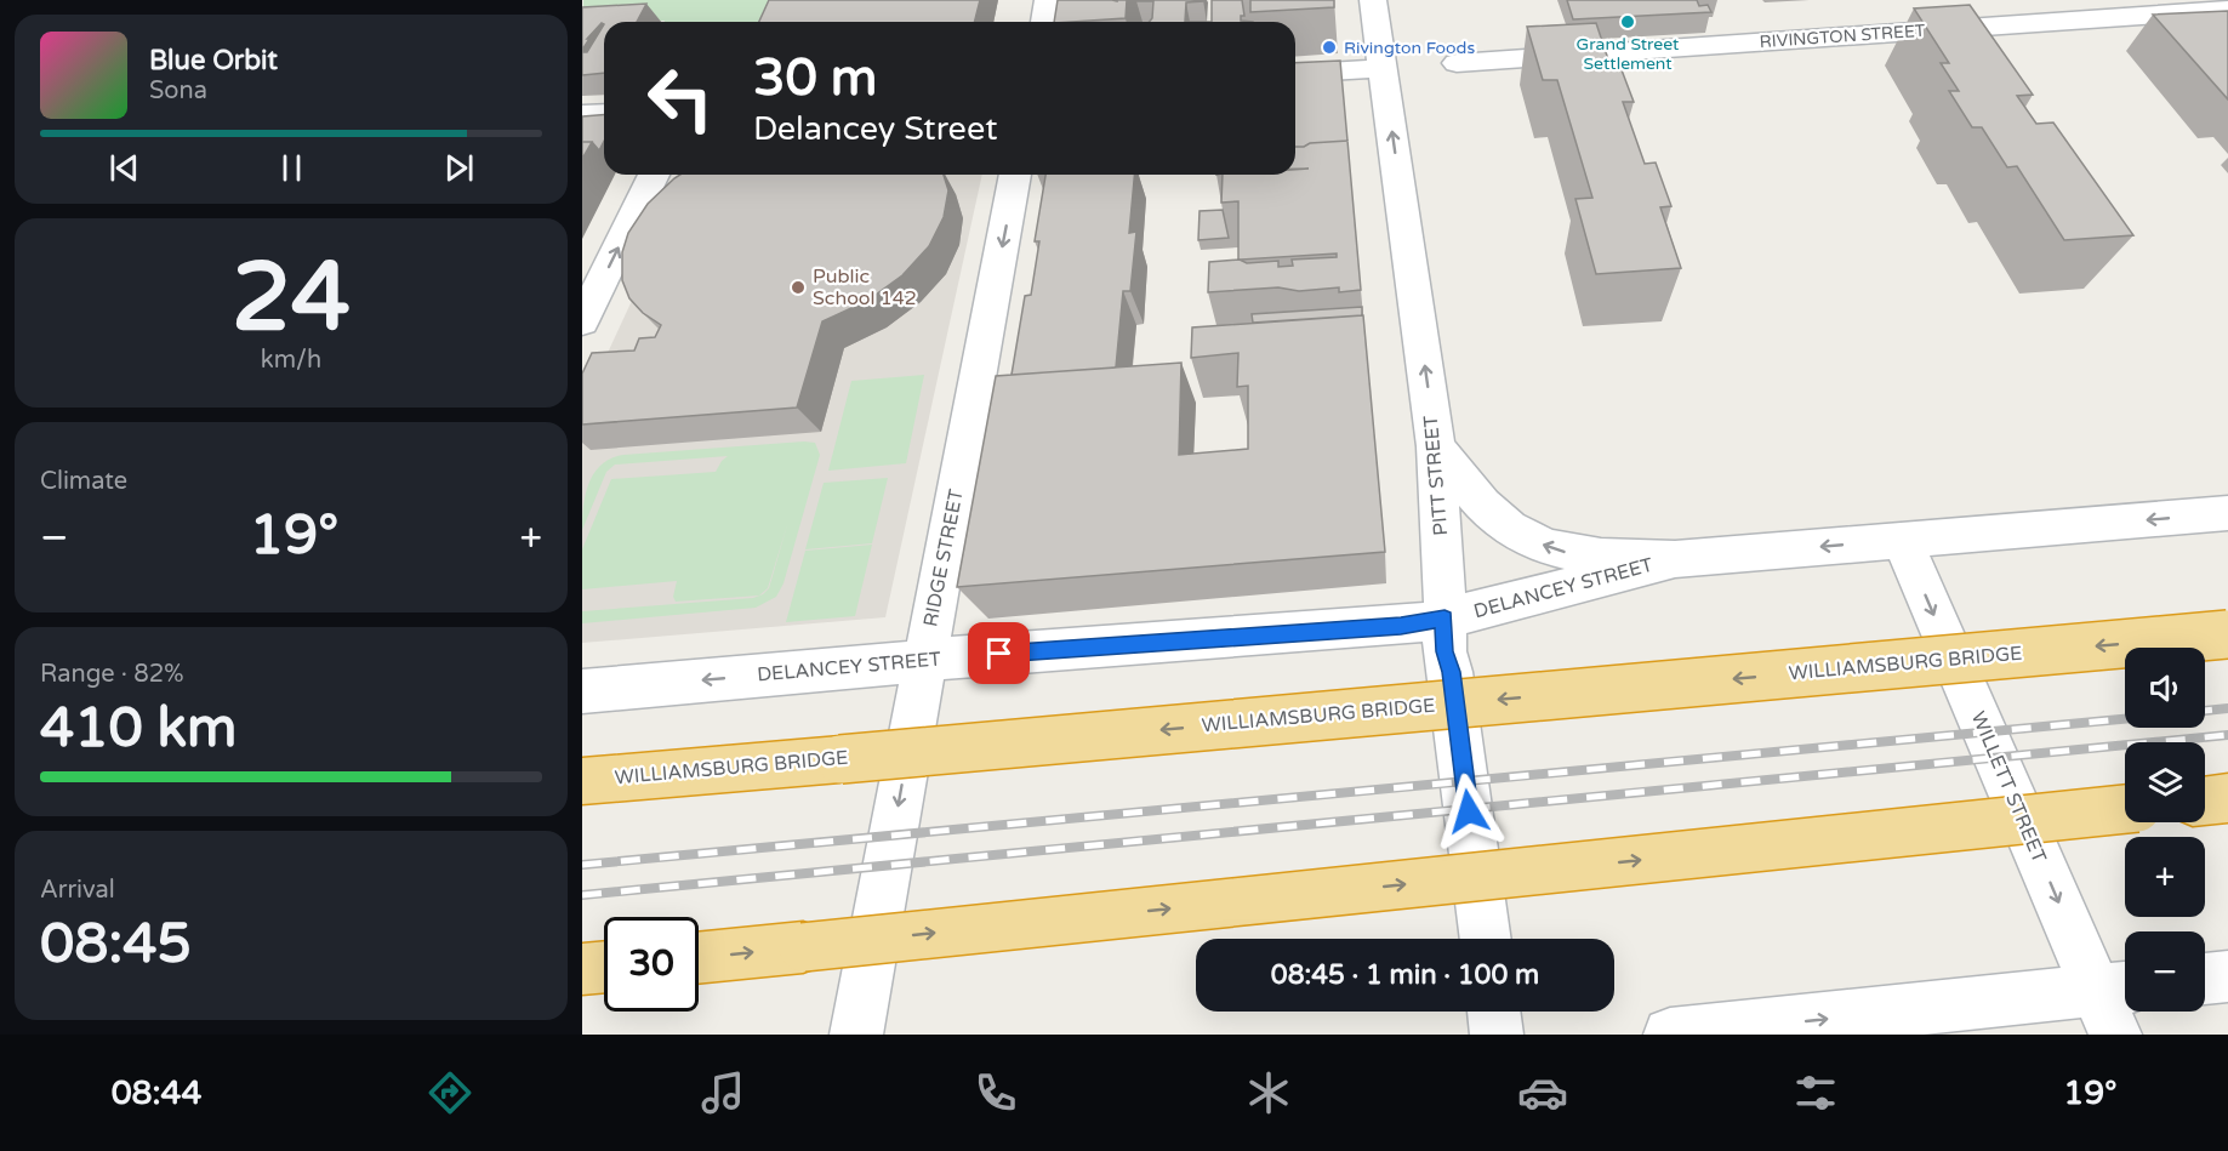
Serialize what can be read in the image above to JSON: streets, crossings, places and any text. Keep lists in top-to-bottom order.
{
  "streets": {
    "highway": ["WILLIAMSBURG BRIDGE"],
    "street": [
      "RIVINGTON STREET",
      "PITT STREET",
      "RIDGE STREET",
      "DELANCEY STREET",
      "WILLETT STREET"
    ]
  },
  "crossings": [
    ["PITT STREET", "DELANCEY STREET"],
    ["RIDGE STREET", "DELANCEY STREET"],
    ["DELANCEY STREET", "WILLETT STREET"]
  ],
  "one_way": ["PITT STREET", "RIDGE STREET", "WILLETT STREET"],
  "places": ["Grand Street Settlement", "Rivington Foods", "Public School 142"],
  "page": {
    "turn": ["30 m", "Delancey Street"],
    "song": ["Blue Orbit", "Sona"],
    "tile": [
      ["24", "km/h"],
      "Climate",
      ["Range · 82%", "410 km"],
      ["Arrival", "08:45"]
    ],
    "heat": ["−", "19°", "+"],
    "map_buttons": ["+", "−"],
    "limit": "30",
    "trip": "08:45 · 1 min · 100 m",
    "tabs": ["08:44", "19°"]
  }
}
